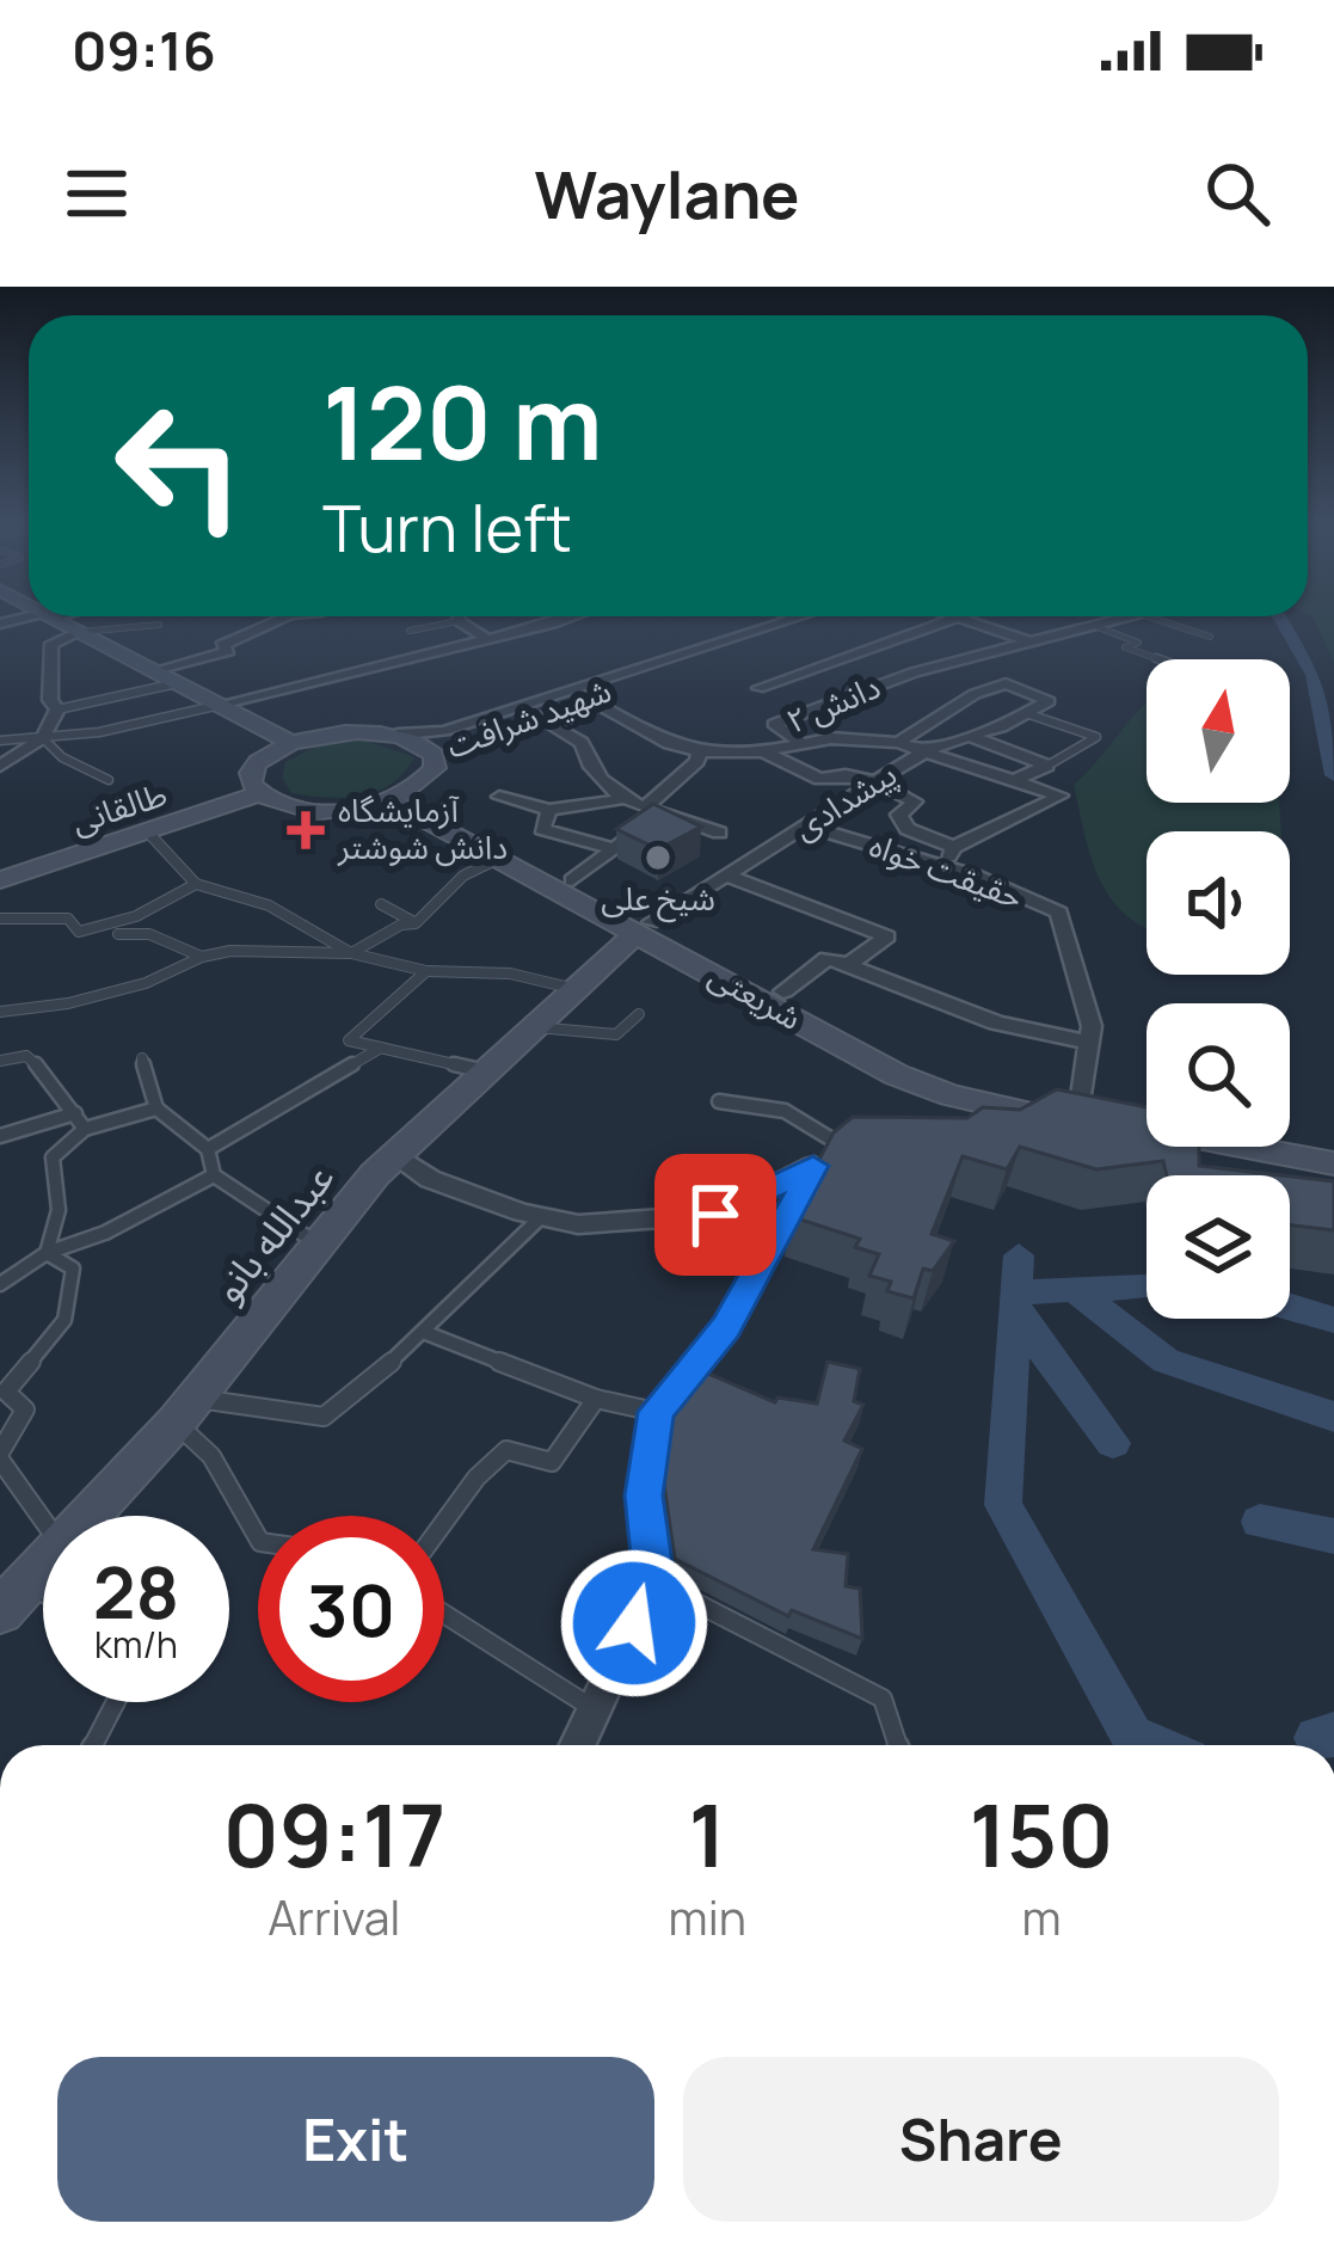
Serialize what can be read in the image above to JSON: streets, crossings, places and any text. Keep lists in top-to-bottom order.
{
  "streets": {
    "main road": ["طالقانی", "شریعتی", "عبدالله بانو"],
    "street": [
      "دانش ۲",
      "شهید شرافت",
      "پیشدادی",
      "حقیقت خواه"
    ]
  },
  "crossings": [
    ["پیشدادی", "حقیقت خواه"],
    ["پیشدادی", "شریعتی"],
    ["پیشدادی", "عبدالله بانو"],
    ["حقیقت خواه", "شریعتی"],
    ["شریعتی", "عبدالله بانو"]
  ],
  "places": {
    "health": ["آزمایشگاه دانش شوشتر"],
    "other": ["شیخ علی"]
  },
  "north": "top",
  "page": {
    "status": "09:16",
    "header": "Waylane",
    "turn": ["120 m", "Turn left"],
    "speed": "28 km/h",
    "limit": "30",
    "eta": [
      "09:17",
      "Arrival",
      "1",
      "min",
      "150",
      "m"
    ],
    "buttons": ["Exit", "Share"]
  }
}
